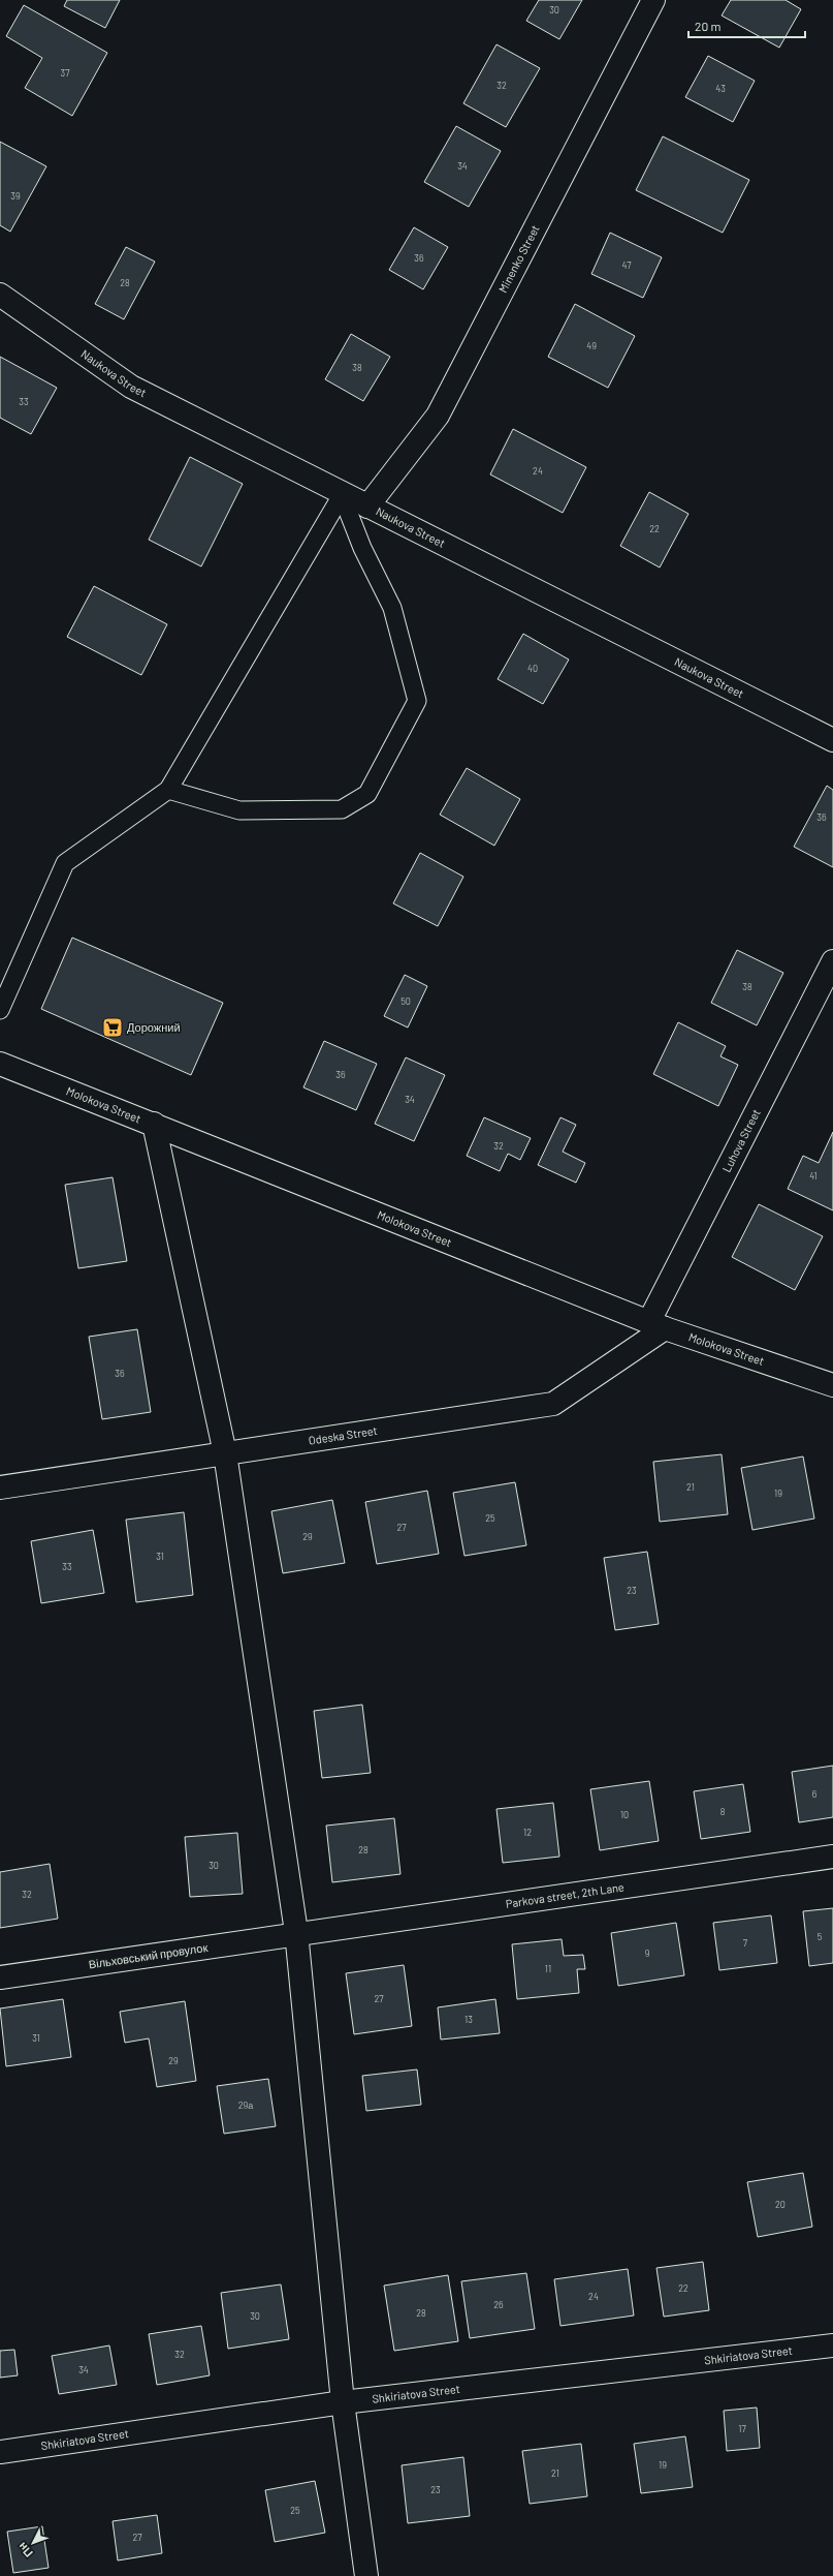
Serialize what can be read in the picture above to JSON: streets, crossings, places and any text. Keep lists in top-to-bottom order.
{
  "streets": {
    "street": [
      "Minenko Street",
      "Naukova Street",
      "Molokova Street",
      "Luhova Street",
      "Odeska Street",
      "Parkova street, 2th Lane",
      "Вільховський провулок",
      "Shkiriatova Street"
    ]
  },
  "crossings": [
    ["Minenko Street", "Naukova Street"],
    ["Molokova Street", "Luhova Street"],
    ["Molokova Street", "Odeska Street"],
    ["Luhova Street", "Odeska Street"],
    ["Parkova street, 2th Lane", "Вільховський провулок"]
  ],
  "places": {
    "supermarket": ["Дорожний"]
  },
  "house_numbers": [
    "30",
    "37",
    "32",
    "43",
    "34",
    "39",
    "36",
    "47",
    "28",
    "49",
    "38",
    "33",
    "24",
    "22",
    "40",
    "36",
    "38",
    "50",
    "36",
    "34",
    "32",
    "41",
    "36",
    "21",
    "19",
    "25",
    "27",
    "29",
    "31",
    "33",
    "23",
    "6",
    "8",
    "10",
    "12",
    "28",
    "30",
    "32",
    "5",
    "7",
    "9",
    "11",
    "27",
    "13",
    "31",
    "29",
    "29а",
    "20",
    "22",
    "24",
    "26",
    "28",
    "30",
    "32",
    "34",
    "17",
    "19",
    "21",
    "23",
    "25",
    "27"
  ],
  "scale_bar": "20 m",
  "north": "bottom left"
}
